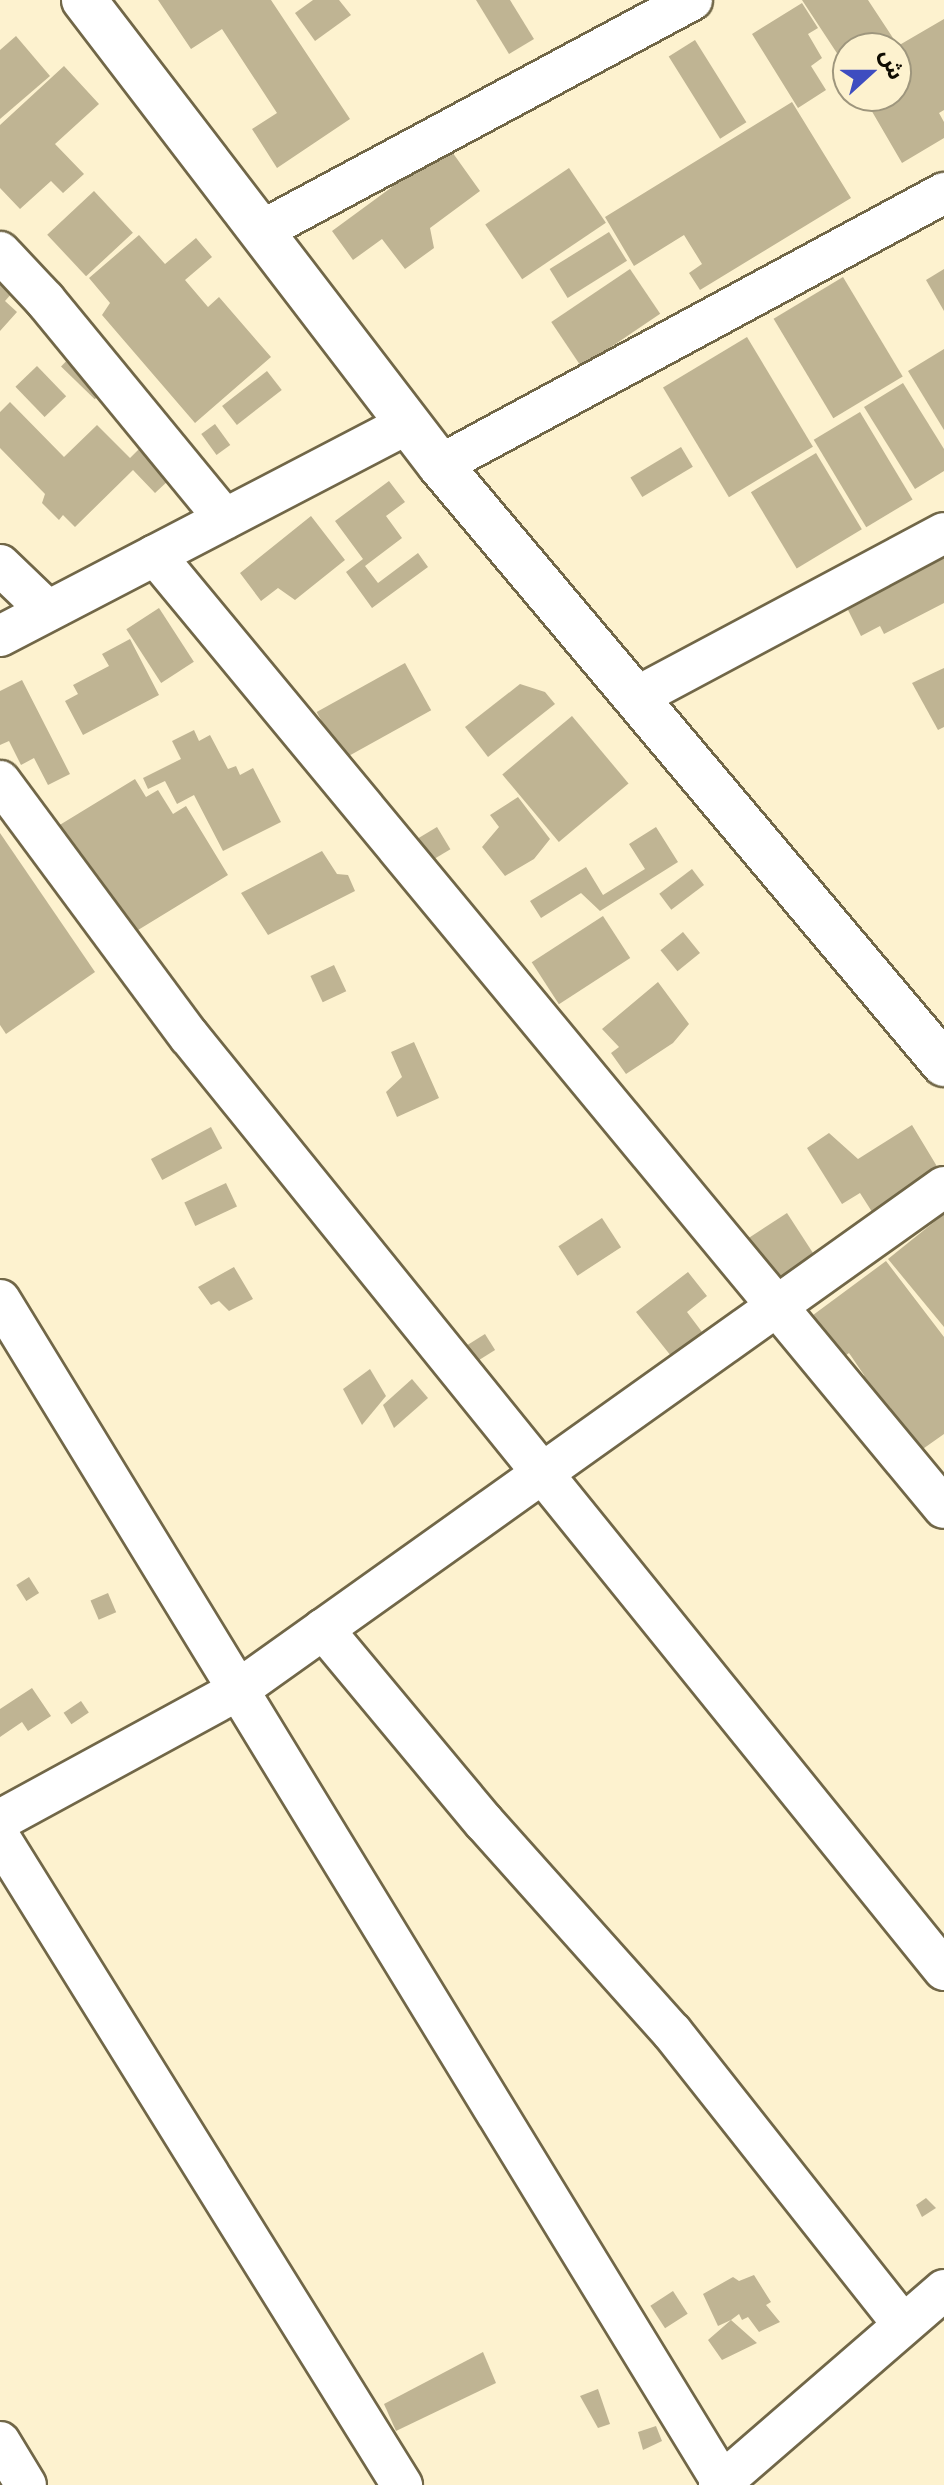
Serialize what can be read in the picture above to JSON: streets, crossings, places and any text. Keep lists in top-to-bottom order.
{
  "north": "right"
}
